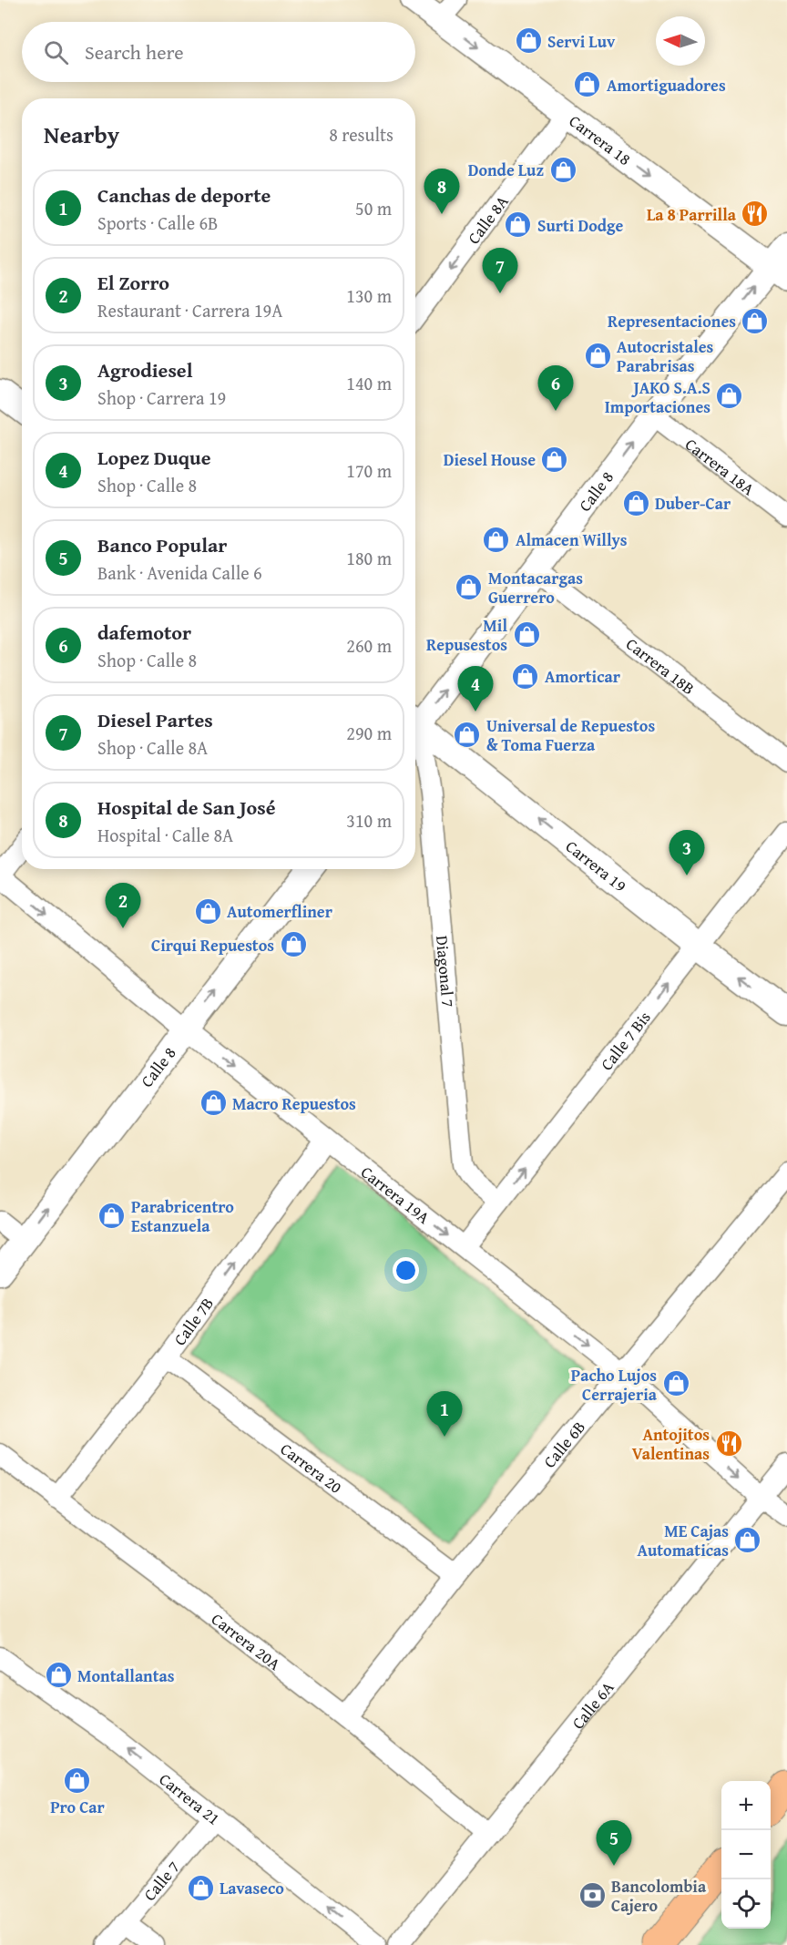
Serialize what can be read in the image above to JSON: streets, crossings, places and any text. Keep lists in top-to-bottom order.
{
  "streets": {
    "street": [
      "Carrera 18",
      "Calle 8A",
      "Carrera 18A",
      "Calle 8",
      "Carrera 18B",
      "Carrera 19",
      "Diagonal 7",
      "Calle 7 Bis",
      "Carrera 19A",
      "Calle 7B",
      "Calle 6B",
      "Carrera 20",
      "Carrera 20A",
      "Calle 6A",
      "Carrera 21",
      "Calle 7"
    ]
  },
  "crossings": [
    ["Carrera 18", "Calle 8A"],
    ["Carrera 18", "Calle 8"],
    ["Carrera 18A", "Calle 8"],
    ["Calle 8", "Carrera 18B"],
    ["Calle 8", "Carrera 19A"],
    ["Carrera 19", "Calle 7 Bis"],
    ["Diagonal 7", "Calle 7 Bis"],
    ["Calle 7 Bis", "Carrera 19A"],
    ["Carrera 19A", "Calle 7B"],
    ["Carrera 19A", "Calle 6B"],
    ["Carrera 19A", "Calle 6A"],
    ["Calle 7B", "Carrera 20"],
    ["Calle 7B", "Carrera 20A"],
    ["Calle 6B", "Carrera 20"],
    ["Calle 6B", "Carrera 20A"],
    ["Carrera 20A", "Calle 6A"],
    ["Carrera 21", "Calle 7"]
  ],
  "one_way": [
    "Carrera 18",
    "Calle 8A",
    "Calle 8",
    "Carrera 19",
    "Calle 7 Bis",
    "Carrera 19A",
    "Calle 7B",
    "Carrera 21"
  ],
  "places": {
    "shop": [
      "Servi Luv",
      "Amortiguadores",
      "Donde Luz",
      "Surti Dodge",
      "Representaciones",
      "Autocristales Parabrisas",
      "JAKO S.A.S Importaciones",
      "Diesel House",
      "Duber-Car",
      "Almacen Willys",
      "Montacargas Guerrero",
      "Mil Repusestos",
      "Amorticar",
      "Universal de Repuestos & Toma Fuerza",
      "Automerfliner",
      "Cirqui Repuestos",
      "Macro Repuestos",
      "Parabricentro Estanzuela",
      "Pacho Lujos Cerrajeria",
      "ME Cajas Automaticas",
      "Montallantas",
      "Pro Car",
      "Lavaseco"
    ],
    "restaurant": ["La 8 Parrilla", "Antojitos Valentinas"],
    "bank": ["Bancolombia Cajero"]
  },
  "north": "left",
  "page": {
    "search": "Search here",
    "heading": ["Nearby", "8 results"],
    "pins": [
      "8",
      "7",
      "6",
      "4",
      "3",
      "2",
      "1",
      "5"
    ],
    "list": [
      {
        "mark": "1",
        "name": "Canchas de deporte",
        "note": "Sports · Calle 6B",
        "value": "50 m"
      },
      {
        "mark": "2",
        "name": "El Zorro",
        "note": "Restaurant · Carrera 19A",
        "value": "130 m"
      },
      {
        "mark": "3",
        "name": "Agrodiesel",
        "note": "Shop · Carrera 19",
        "value": "140 m"
      },
      {
        "mark": "4",
        "name": "Lopez Duque",
        "note": "Shop · Calle 8",
        "value": "170 m"
      },
      {
        "mark": "5",
        "name": "Banco Popular",
        "note": "Bank · Avenida Calle 6",
        "value": "180 m"
      },
      {
        "mark": "6",
        "name": "dafemotor",
        "note": "Shop · Calle 8",
        "value": "260 m"
      },
      {
        "mark": "7",
        "name": "Diesel Partes",
        "note": "Shop · Calle 8A",
        "value": "290 m"
      },
      {
        "mark": "8",
        "name": "Hospital de San José",
        "note": "Hospital · Calle 8A",
        "value": "310 m"
      }
    ],
    "map_buttons": ["+", "−"]
  }
}
